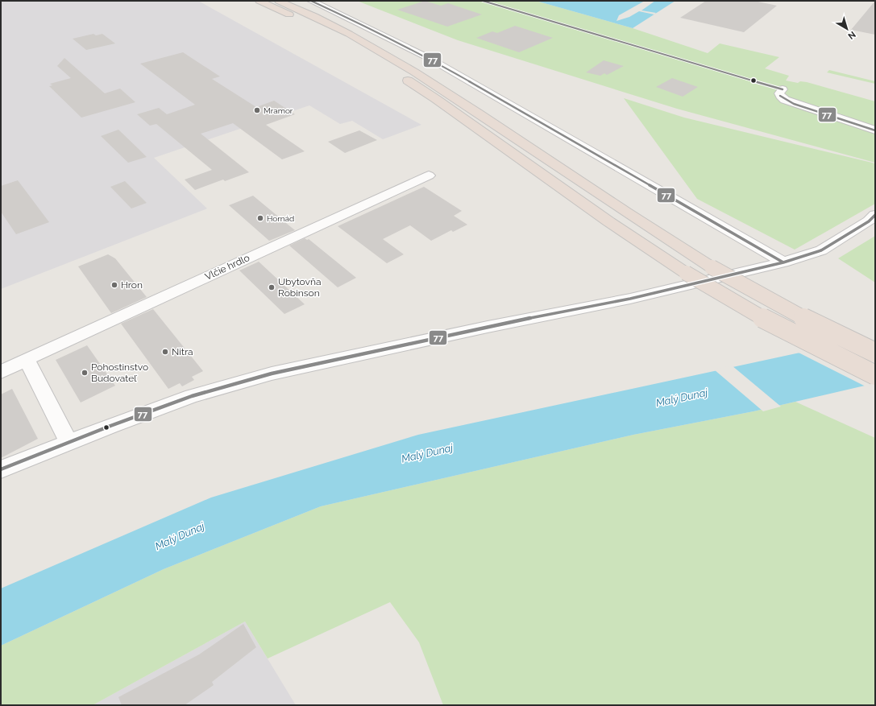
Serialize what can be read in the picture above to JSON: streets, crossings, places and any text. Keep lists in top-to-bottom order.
{
  "streets": {
    "street": ["Vlčie hrdlo"]
  },
  "water": ["Malý Dunaj"],
  "places": [
    "Mramor",
    "Hornád",
    "Hron",
    "Ubytovňa Robinson",
    "Nitra",
    "Pohostinstvo Budovateľ"
  ],
  "lines": ["transit line 77"],
  "north": "bottom right"
}
